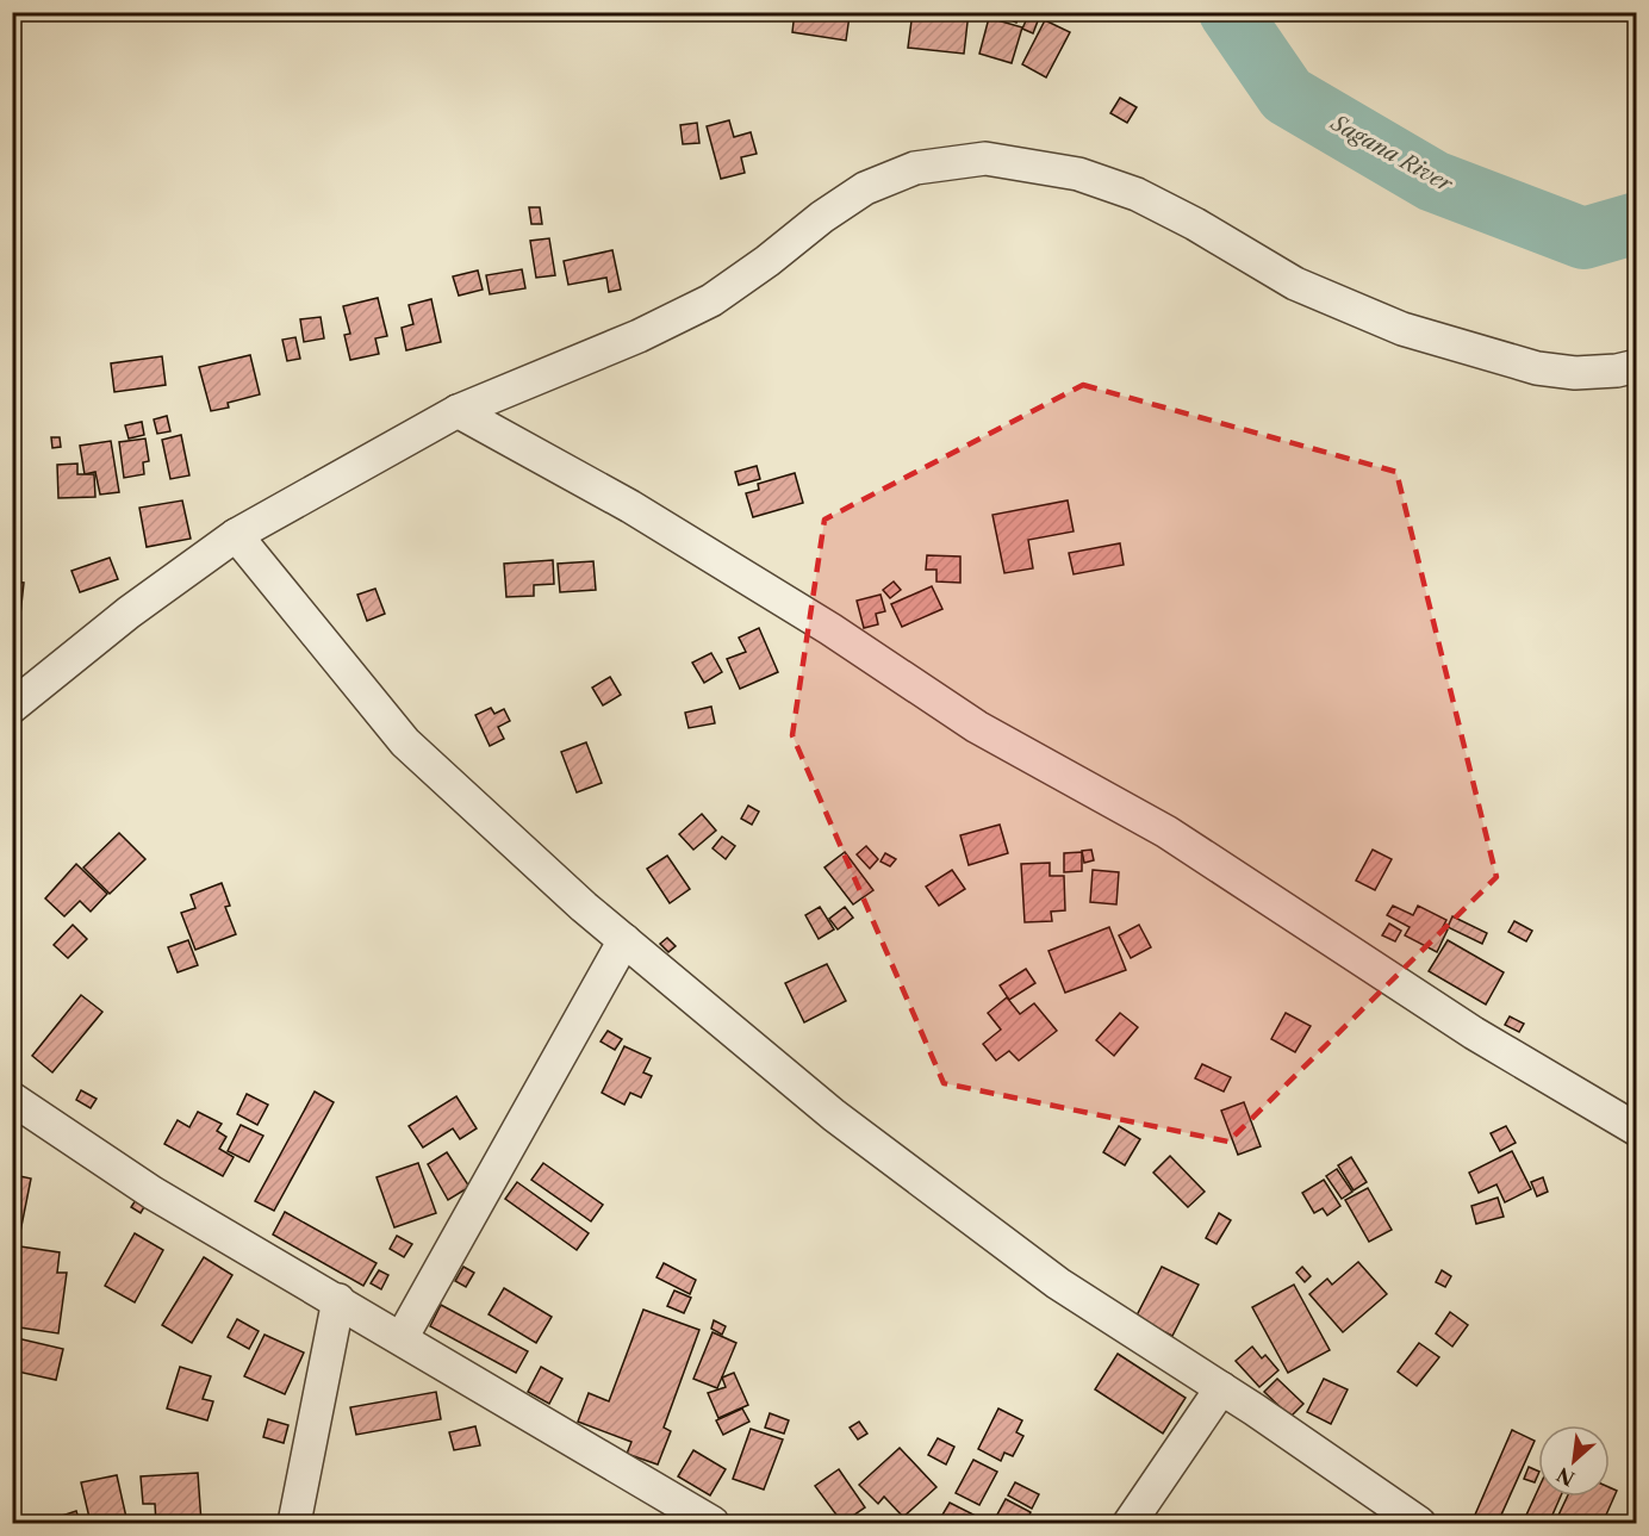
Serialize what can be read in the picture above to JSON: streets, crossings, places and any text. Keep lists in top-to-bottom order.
{
  "water": ["Sagana River"],
  "north": "bottom left"
}
